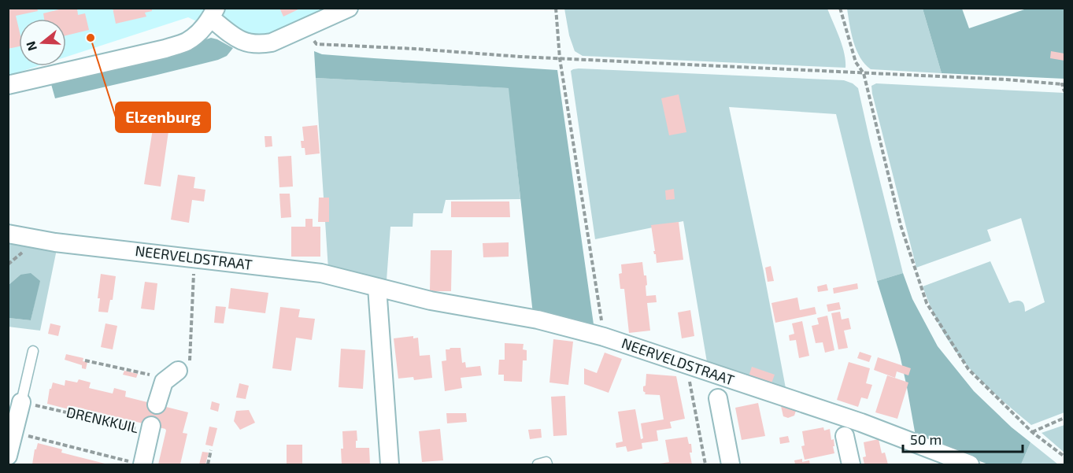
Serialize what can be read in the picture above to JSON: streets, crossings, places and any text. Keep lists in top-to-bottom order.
{
  "streets": {
    "street": ["NEERVELDSTRAAT", "DRENKKUIL"]
  },
  "places": ["Elzenburg"],
  "scale_bar": "50 m",
  "north": "left"
}
